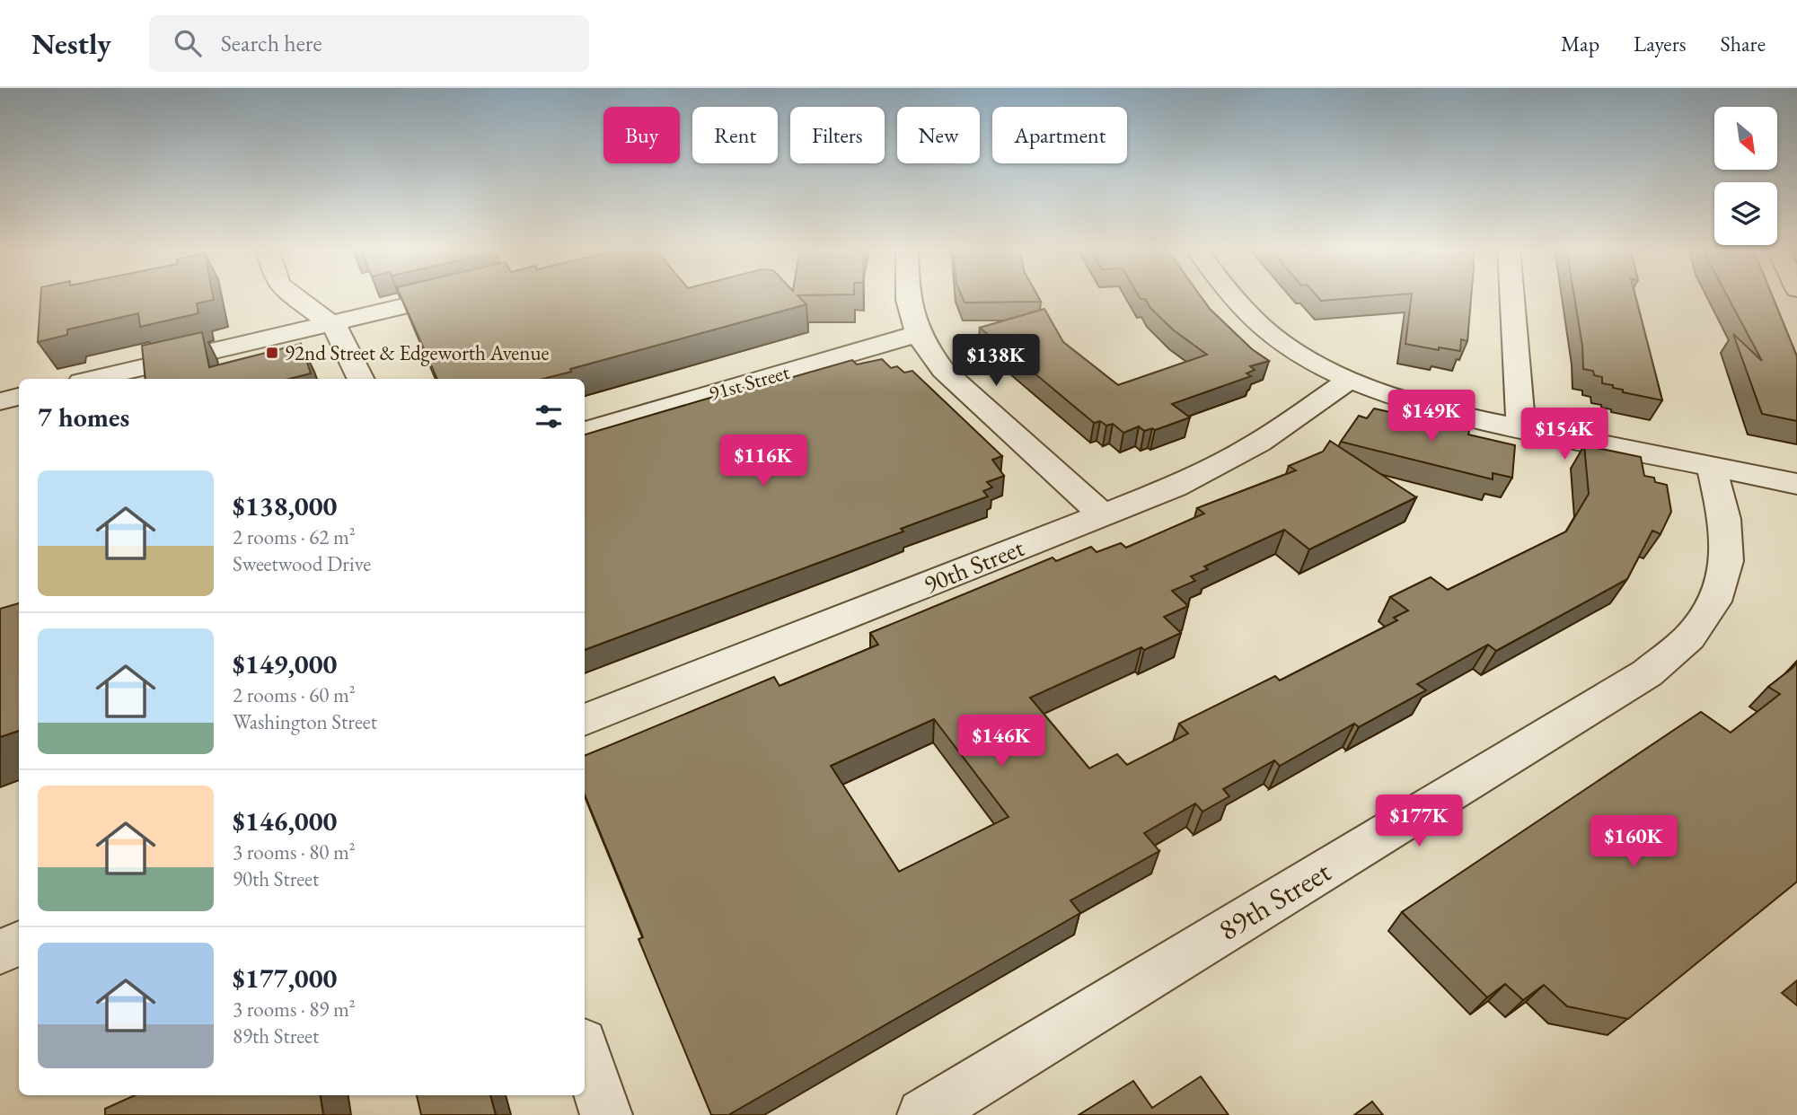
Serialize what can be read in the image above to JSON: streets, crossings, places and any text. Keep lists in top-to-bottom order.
{
  "streets": {
    "street": ["91st Street", "90th Street", "89th Street"]
  },
  "places": {
    "transit": ["92nd Street & Edgeworth Avenue"]
  },
  "north": "bottom right",
  "page": {
    "header": "Nestly",
    "search": "Search here",
    "nav": ["Map", "Layers", "Share"],
    "chip": [
      "Buy",
      "Rent",
      "Filters",
      "New",
      "Apartment"
    ],
    "price": [
      "$138K",
      "$149K",
      "$154K",
      "$116K",
      "$146K",
      "$177K",
      "$160K"
    ],
    "heading": "7 homes",
    "list": [
      {
        "name": "$138,000",
        "note": "2 rooms · 62 m² · Sweetwood Drive"
      },
      {
        "name": "$149,000",
        "note": "2 rooms · 60 m² · Washington Street"
      },
      {
        "name": "$146,000",
        "note": "3 rooms · 80 m² · 90th Street"
      },
      {
        "name": "$177,000",
        "note": "3 rooms · 89 m² · 89th Street"
      }
    ]
  }
}
